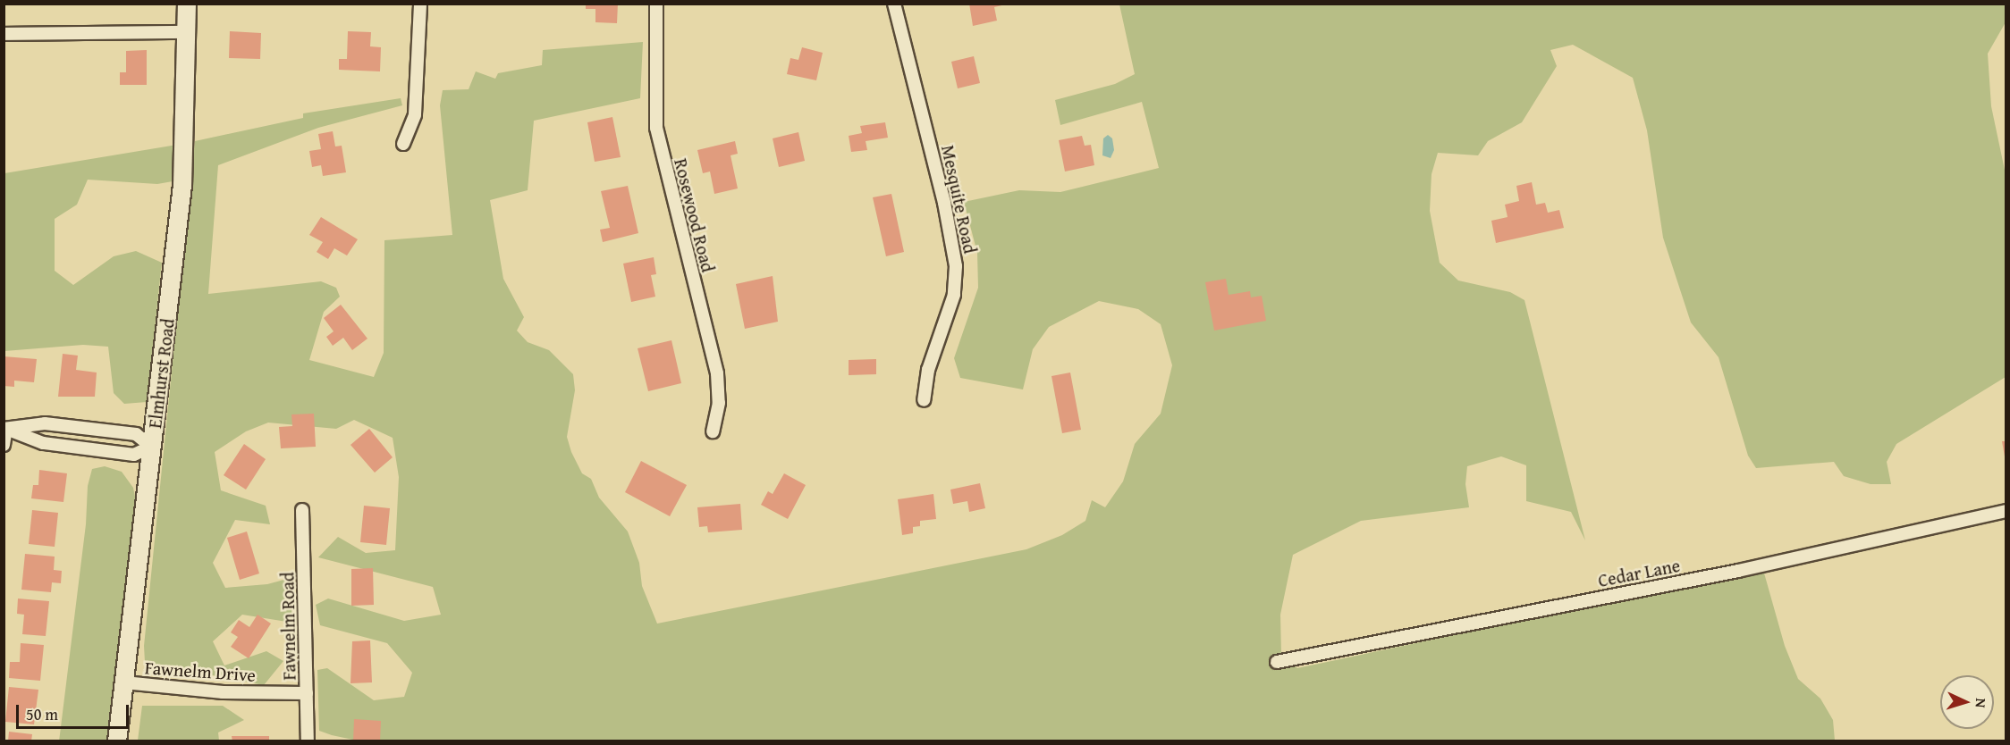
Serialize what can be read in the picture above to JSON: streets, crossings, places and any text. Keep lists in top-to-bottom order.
{
  "streets": {
    "street": [
      "Mesquite Road",
      "Rosewood Road",
      "Elmhurst Road",
      "Cedar Lane",
      "Fawnelm Road",
      "Fawnelm Drive"
    ]
  },
  "crossings": [
    ["Elmhurst Road", "Fawnelm Drive"],
    ["Fawnelm Road", "Fawnelm Drive"]
  ],
  "scale_bar": "50 m",
  "north": "right"
}
